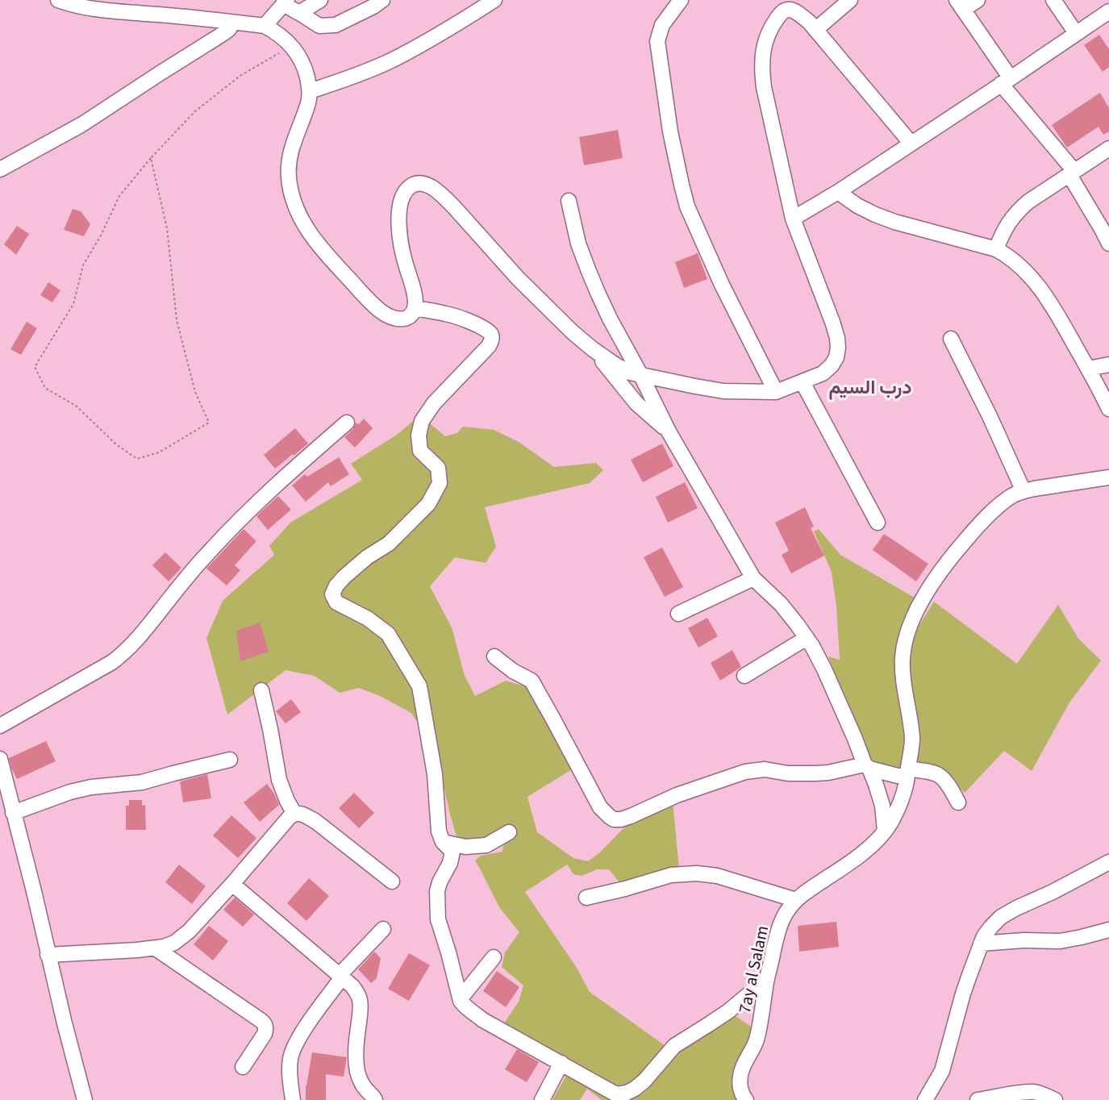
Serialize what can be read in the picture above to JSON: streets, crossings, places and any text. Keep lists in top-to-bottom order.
{
  "streets": {
    "street": ["7ay al Salam"]
  },
  "districts": ["درب السيم"]
}
